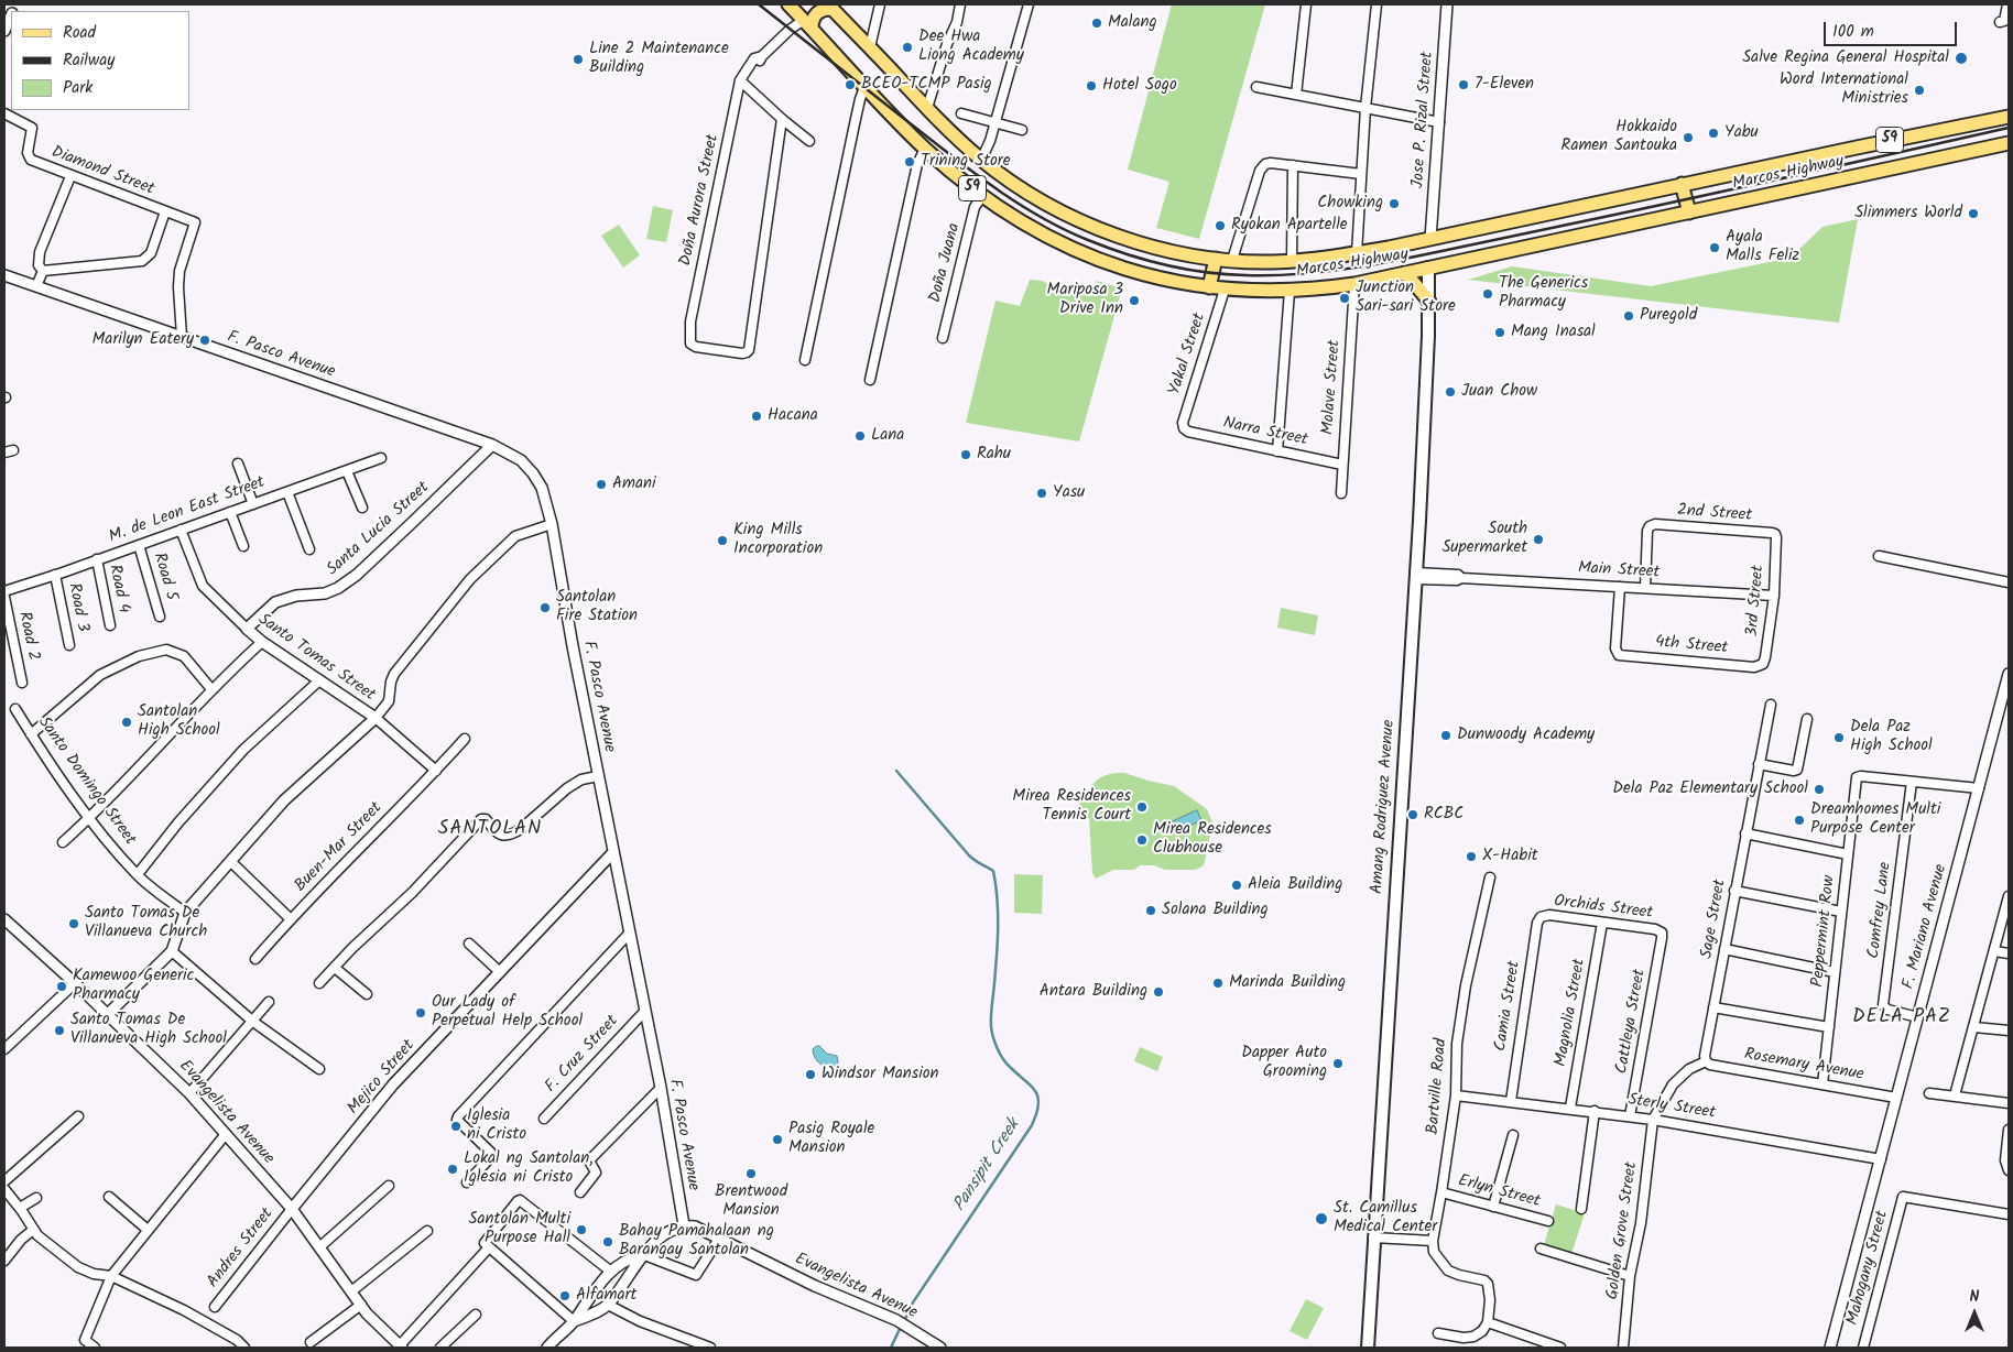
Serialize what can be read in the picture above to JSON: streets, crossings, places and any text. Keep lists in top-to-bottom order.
{
  "streets": {
    "main road": ["59", "Marcos Highway", "Amang Rodriguez Avenue"],
    "street": [
      "Jose P. Rizal Street",
      "Diamond Street",
      "Doña Aurora Street",
      "Doña Juana",
      "Yakal Street",
      "F. Pasco Avenue",
      "Molave Street",
      "Narra Street",
      "M. de Leon East Street",
      "2nd Street",
      "Santa Lucia Street",
      "Main Street",
      "Road 5",
      "Road 4",
      "3rd Street",
      "Road 3",
      "Road 2",
      "4th Street",
      "Santo Tomas Street",
      "Santo Domingo Street",
      "Buen-Mar Street",
      "Orchids Street",
      "Comfrey Lane",
      "Sage Street",
      "F. Mariano Avenue",
      "Peppermint Row",
      "Camia Street",
      "Magnolia Street",
      "Cattleya Street",
      "F. Cruz Street",
      "Rosemary Avenue",
      "Mejico Street",
      "Bartville Road",
      "Sterly Street",
      "Evangelista Avenue",
      "Erlyn Street",
      "Golden Grove Street",
      "Andres Street",
      "Mahogany Street"
    ]
  },
  "crossings": [
    ["Jose P. Rizal Street", "Marcos Highway"],
    ["Diamond Street", "F. Pasco Avenue"],
    ["Marcos Highway", "Doña Aurora Street"],
    ["Marcos Highway", "Doña Juana"],
    ["Marcos Highway", "Yakal Street"],
    ["Marcos Highway", "Molave Street"],
    ["Marcos Highway", "Amang Rodriguez Avenue"],
    ["Yakal Street", "Narra Street"],
    ["F. Pasco Avenue", "Santa Lucia Street"],
    ["F. Pasco Avenue", "F. Cruz Street"],
    ["F. Pasco Avenue", "Mejico Street"],
    ["F. Pasco Avenue", "Evangelista Avenue"],
    ["Molave Street", "Narra Street"],
    ["M. de Leon East Street", "Road 5"],
    ["M. de Leon East Street", "Road 4"],
    ["M. de Leon East Street", "Road 3"],
    ["M. de Leon East Street", "Santo Tomas Street"],
    ["2nd Street", "Main Street"],
    ["2nd Street", "3rd Street"],
    ["Santa Lucia Street", "Santo Tomas Street"],
    ["Main Street", "3rd Street"],
    ["Main Street", "4th Street"],
    ["Main Street", "Amang Rodriguez Avenue"],
    ["3rd Street", "4th Street"],
    ["Santo Tomas Street", "Buen-Mar Street"],
    ["Orchids Street", "Camia Street"],
    ["Orchids Street", "Magnolia Street"],
    ["Orchids Street", "Cattleya Street"],
    ["Comfrey Lane", "F. Mariano Avenue"],
    ["Comfrey Lane", "Peppermint Row"],
    ["Sage Street", "Rosemary Avenue"],
    ["F. Mariano Avenue", "Rosemary Avenue"],
    ["F. Mariano Avenue", "Sterly Street"],
    ["Peppermint Row", "Rosemary Avenue"],
    ["Camia Street", "Sterly Street"],
    ["Magnolia Street", "Sterly Street"],
    ["Cattleya Street", "Sterly Street"],
    ["Mejico Street", "Evangelista Avenue"],
    ["Mejico Street", "Andres Street"],
    ["Bartville Road", "Sterly Street"],
    ["Bartville Road", "Erlyn Street"],
    ["Sterly Street", "Golden Grove Street"],
    ["Evangelista Avenue", "Andres Street"]
  ],
  "districts": ["SANTOLAN", "DELA PAZ"],
  "water": ["Pansipit Creek"],
  "places": [
    "Malang",
    "Dee Hwa Liong Academy",
    "Salve Regina General Hospital",
    "Line 2 Maintenance Building",
    "BCEO-TCMP Pasig",
    "7-Eleven",
    "Hotel Sogo",
    "Word International Ministries",
    "Yabu",
    "Hokkaido Ramen Santouka",
    "Trining Store",
    "Chowking",
    "Slimmers World",
    "Ryokan Apartelle",
    "Ayala Malls Feliz",
    "The Generics Pharmacy",
    "Junction Sari-sari Store",
    "Mariposa 3 Drive Inn",
    "Puregold",
    "Mang Inasal",
    "Marilyn Eatery",
    "Juan Chow",
    "Hacana",
    "Lana",
    "Rahu",
    "Amani",
    "Yasu",
    "South Supermarket",
    "King Mills Incorporation",
    "Santolan Fire Station",
    "Santolan High School",
    "Dunwoody Academy",
    "Dela Paz High School",
    "Dela Paz Elementary School",
    "Mirea Residences Tennis Court",
    "RCBC",
    "Dreamhomes Multi Purpose Center",
    "Mirea Residences Clubhouse",
    "X-Habit",
    "Aleia Building",
    "Solana Building",
    "Santo Tomas De Villanueva Church",
    "Marinda Building",
    "Kamewoo Generic Pharmacy",
    "Antara Building",
    "Our Lady of Perpetual Help School",
    "Santo Tomas De Villanueva High School",
    "Dapper Auto Grooming",
    "Windsor Mansion",
    "Iglesia ni Cristo",
    "Pasig Royale Mansion",
    "Lokal ng Santolan, Iglesia ni Cristo",
    "Brentwood Mansion",
    "St. Camillus Medical Center",
    "Santolan Multi Purpose Hall",
    "Bahay Pamahalaan ng Barangay Santolan",
    "Alfamart"
  ],
  "legend": ["Road", "Railway", "Park"],
  "scale_bar": "100 m",
  "north": "top"
}
